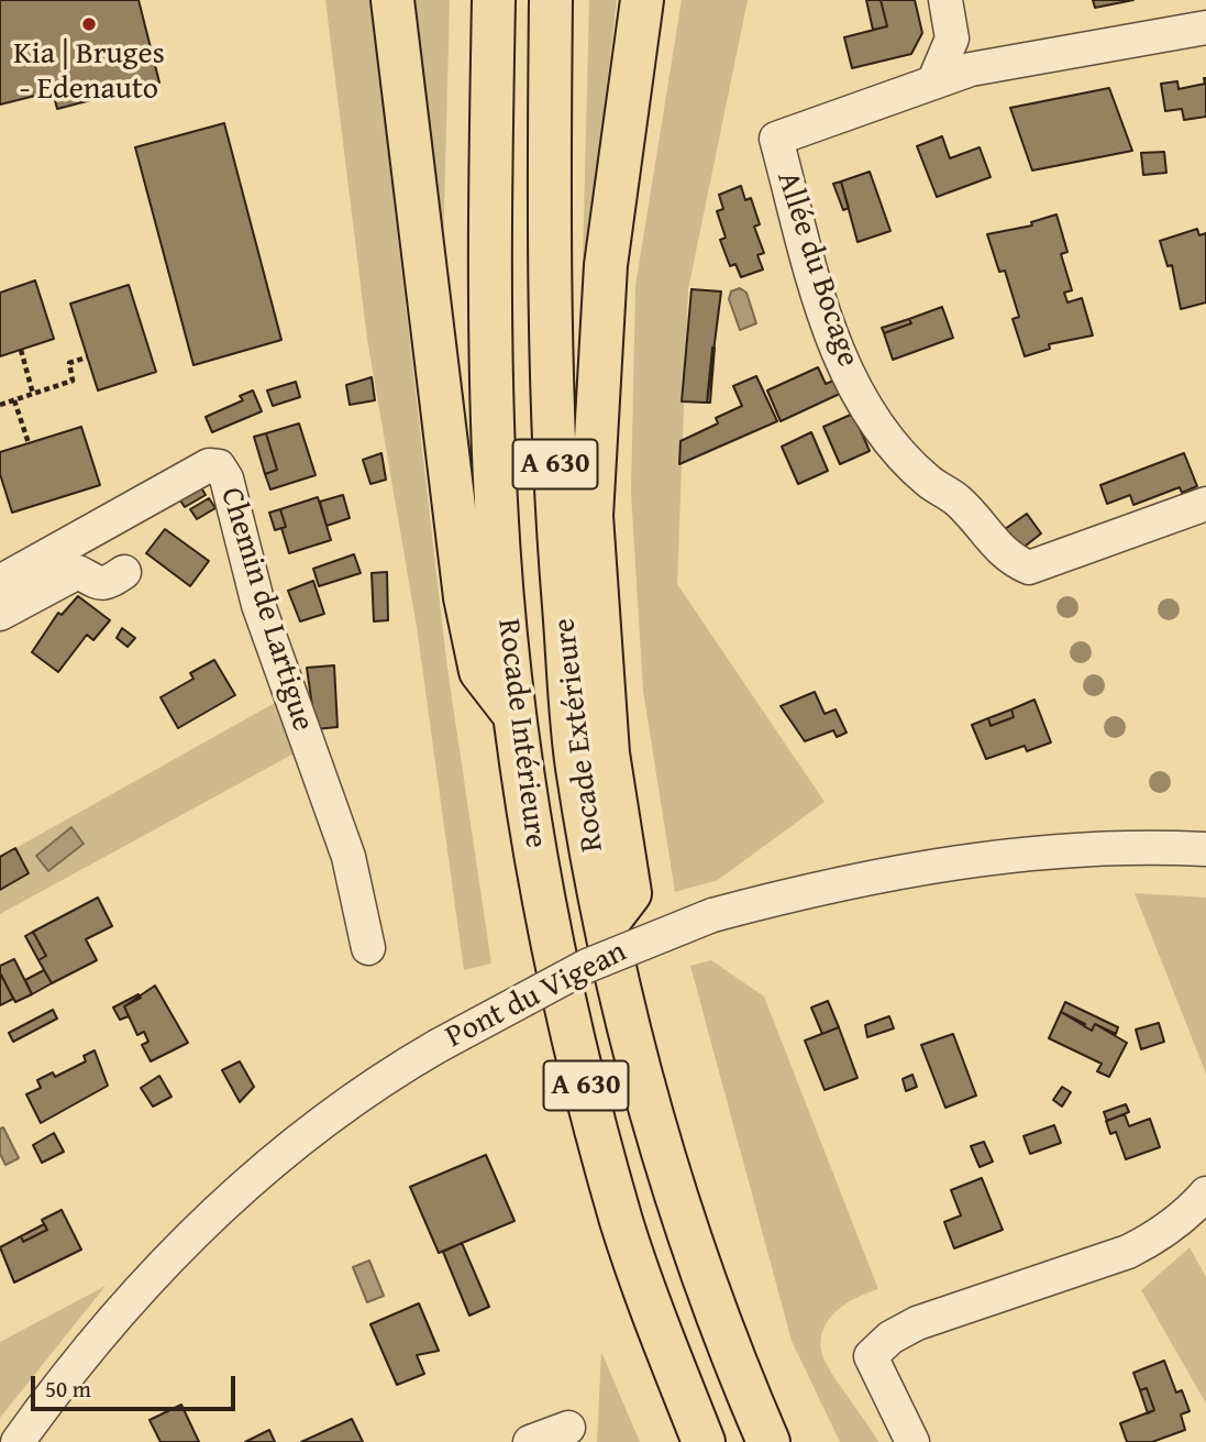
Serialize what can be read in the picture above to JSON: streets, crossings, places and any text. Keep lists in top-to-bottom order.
{
  "streets": {
    "highway": ["A 630", "Rocade Intérieure", "Rocade Extérieure"],
    "street": ["Allée du Bocage", "Chemin de Lartigue", "Pont du Vigean"]
  },
  "places": ["Kia | Bruges - Edenauto"],
  "scale_bar": "50 m"
}
